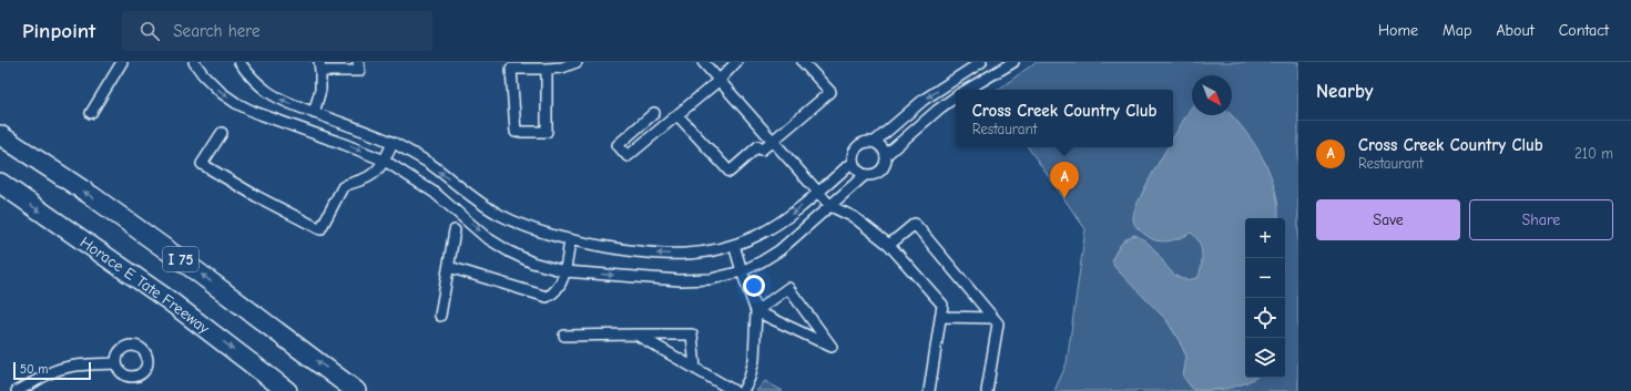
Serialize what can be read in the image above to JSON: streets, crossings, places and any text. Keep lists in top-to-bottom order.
{
  "streets": {
    "highway": ["I 75", "Horace E Tate Freeway"]
  },
  "scale_bar": "50 m",
  "north": "bottom right",
  "page": {
    "header": "Pinpoint",
    "search": "Search here",
    "nav": [
      "Home",
      "Map",
      "About",
      "Contact"
    ],
    "heading": "Nearby",
    "popup": ["Cross Creek Country Club", "Restaurant"],
    "list": [
      {
        "mark": "A",
        "name": "Cross Creek Country Club",
        "note": "Restaurant",
        "value": "210 m"
      }
    ],
    "pins": "A",
    "buttons": ["Save", "Share"],
    "map_buttons": ["+", "−"],
    "scale": "50 m"
  }
}
